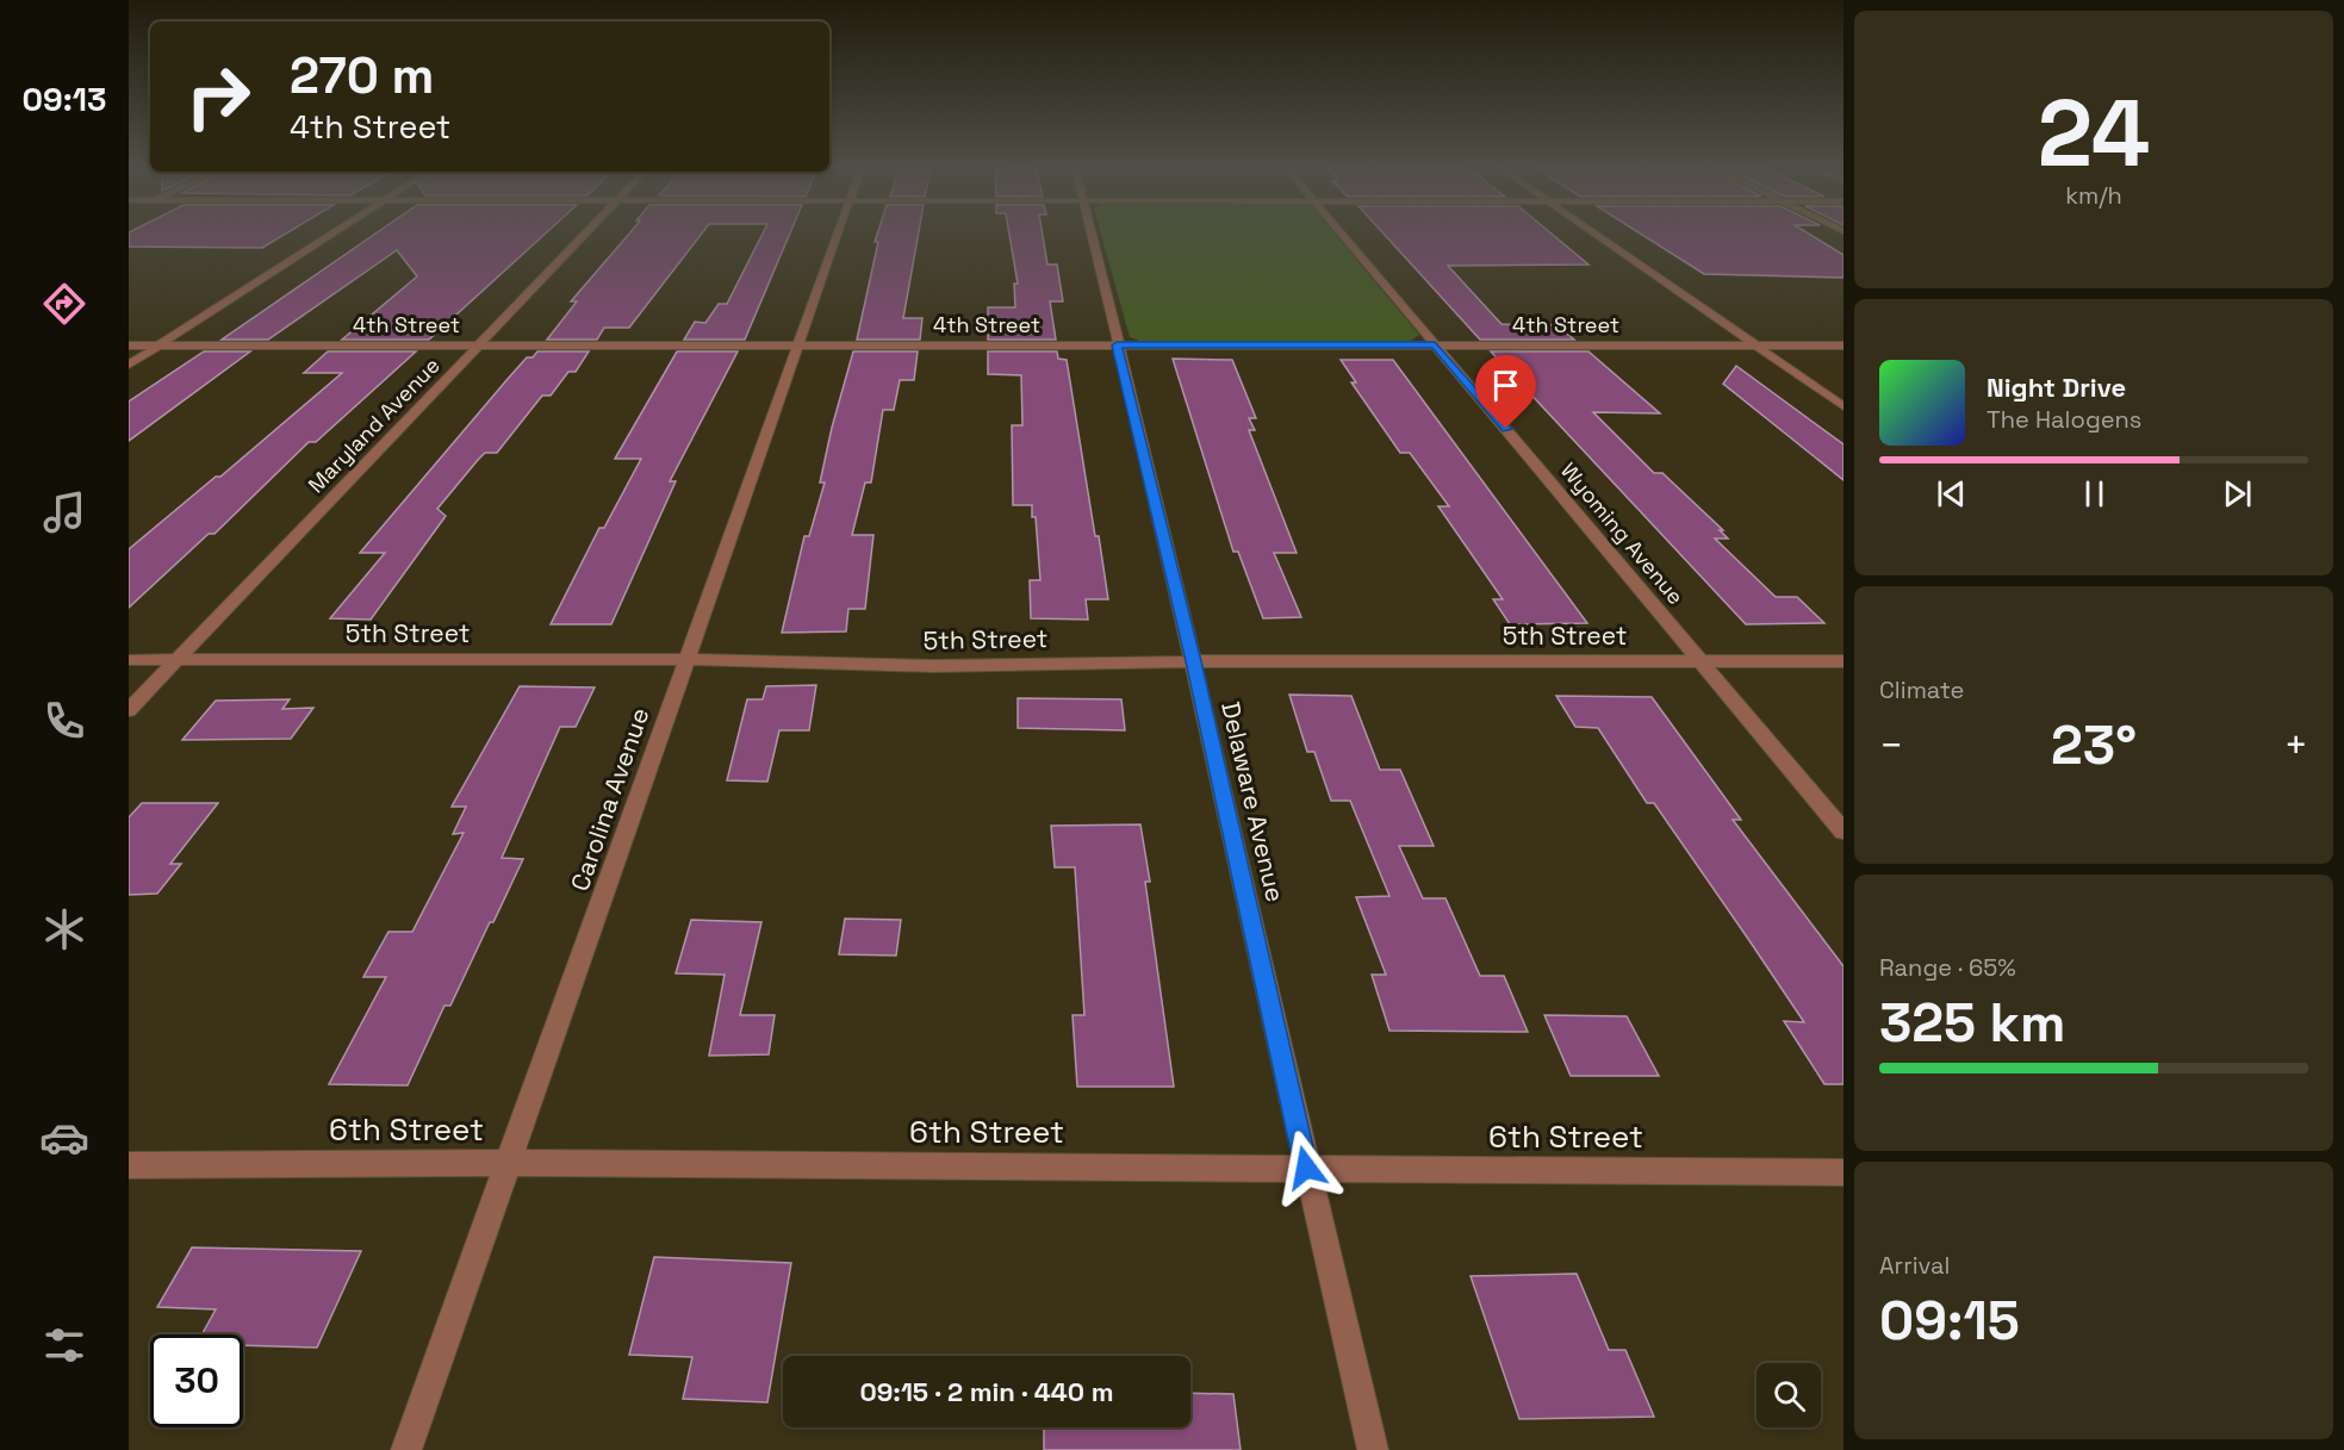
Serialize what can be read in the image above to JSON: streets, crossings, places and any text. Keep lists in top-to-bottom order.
{
  "streets": {
    "street": [
      "4th Street",
      "Maryland Avenue",
      "Wyoming Avenue",
      "5th Street",
      "Carolina Avenue",
      "Delaware Avenue",
      "6th Street"
    ]
  },
  "crossings": [
    ["4th Street", "Maryland Avenue"],
    ["4th Street", "Wyoming Avenue"],
    ["4th Street", "Carolina Avenue"],
    ["4th Street", "Delaware Avenue"],
    ["Maryland Avenue", "5th Street"],
    ["Wyoming Avenue", "5th Street"],
    ["5th Street", "Carolina Avenue"],
    ["5th Street", "Delaware Avenue"],
    ["Carolina Avenue", "6th Street"],
    ["Delaware Avenue", "6th Street"]
  ],
  "page": {
    "tabs": "09:13",
    "tile": [
      ["24", "km/h"],
      "Climate",
      ["Range · 65%", "325 km"],
      ["Arrival", "09:15"]
    ],
    "turn": ["270 m", "4th Street"],
    "song": ["Night Drive", "The Halogens"],
    "heat": ["−", "23°", "+"],
    "limit": "30",
    "trip": "09:15 · 2 min · 440 m"
  }
}
